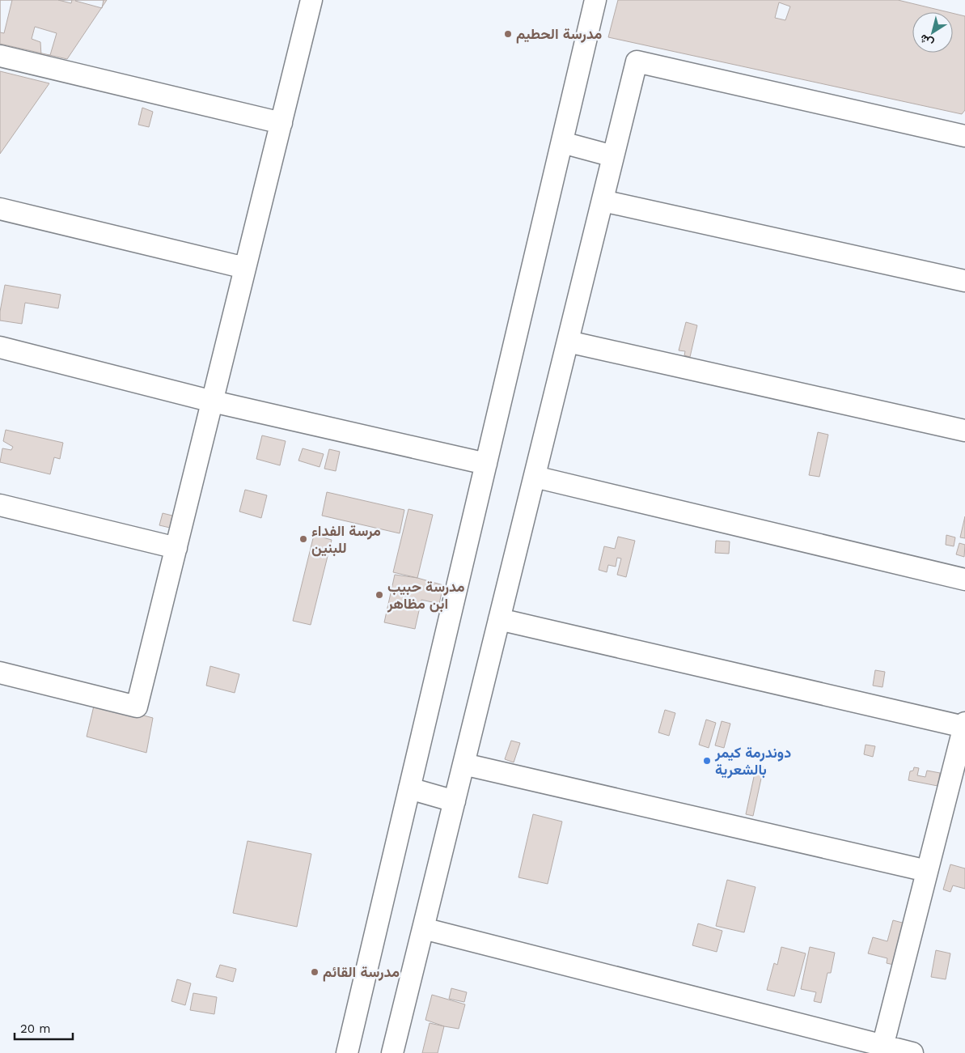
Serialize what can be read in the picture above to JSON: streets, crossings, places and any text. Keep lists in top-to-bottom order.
{
  "places": [
    "مدرسة الحطيم",
    "مرسة الفداء للبنين",
    "مدرسة حبيب ابن مظاهر",
    "دوندرمة كيمر بالشعرية",
    "مدرسة القائم"
  ],
  "scale_bar": "20 m",
  "north": "bottom left"
}
